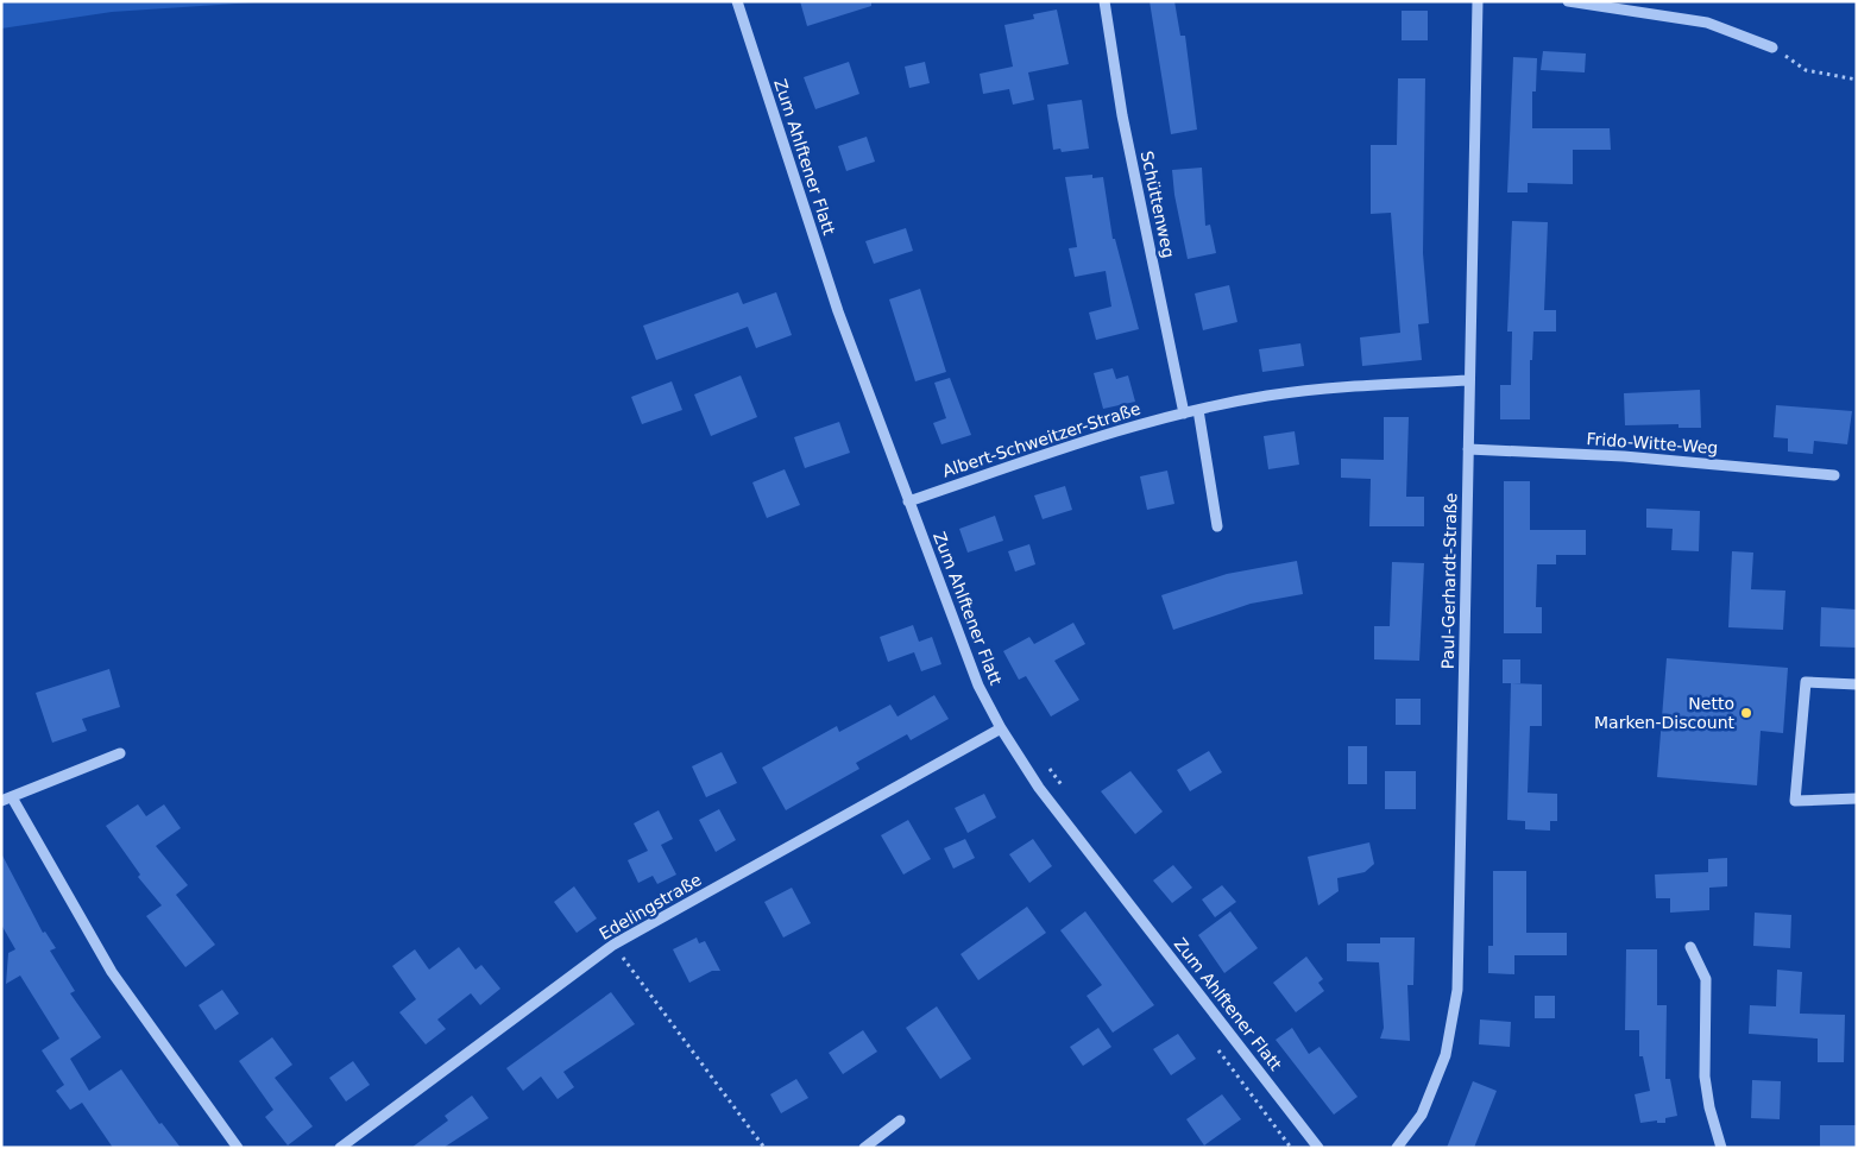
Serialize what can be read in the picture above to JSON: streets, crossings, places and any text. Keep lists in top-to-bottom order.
{
  "streets": {
    "street": [
      "Zum Ahlftener Flatt",
      "Schüttenweg",
      "Albert-Schweitzer-Straße",
      "Frido-Witte-Weg",
      "Paul-Gerhardt-Straße",
      "Edelingstraße"
    ]
  },
  "crossings": [
    ["Zum Ahlftener Flatt", "Albert-Schweitzer-Straße"],
    ["Zum Ahlftener Flatt", "Edelingstraße"],
    ["Schüttenweg", "Albert-Schweitzer-Straße"],
    ["Albert-Schweitzer-Straße", "Paul-Gerhardt-Straße"],
    ["Frido-Witte-Weg", "Paul-Gerhardt-Straße"]
  ],
  "places": ["Netto Marken-Discount"]
}
